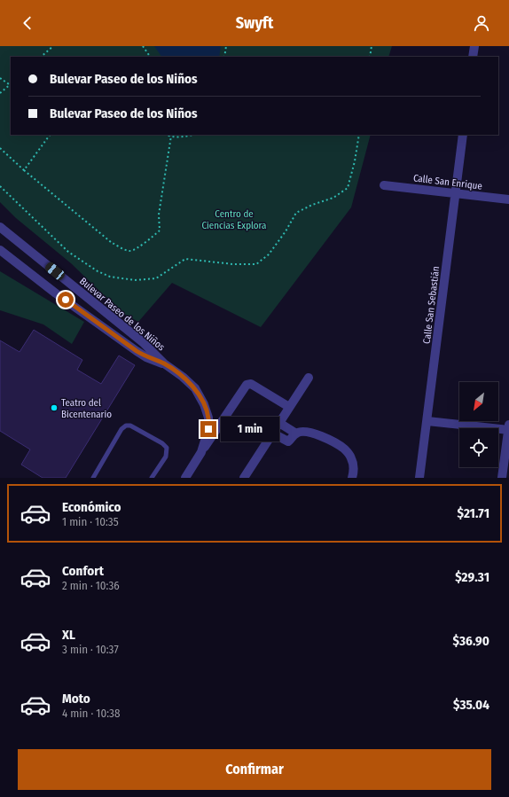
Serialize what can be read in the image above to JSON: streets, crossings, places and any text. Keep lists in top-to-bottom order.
{
  "streets": {
    "street": ["Calle San Enrique", "Calle San Sebastián", "Bulevar Paseo de los Niños"]
  },
  "crossings": [
    ["Calle San Enrique", "Calle San Sebastián"]
  ],
  "parks": ["Centro de Ciencias Explora"],
  "places": ["Teatro del Bicentenario"],
  "north": "bottom left",
  "page": {
    "header": "Swyft",
    "banner": ["Bulevar Paseo de los Niños", "Bulevar Paseo de los Niños"],
    "bubble": "1 min",
    "list": [
      {
        "name": "Económico",
        "note": "1 min · 10:35",
        "value": "$21.71"
      },
      {
        "name": "Confort",
        "note": "2 min · 10:36",
        "value": "$29.31"
      },
      {
        "name": "XL",
        "note": "3 min · 10:37",
        "value": "$36.90"
      },
      {
        "name": "Moto",
        "note": "4 min · 10:38",
        "value": "$35.04"
      }
    ],
    "buttons": "Confirmar"
  }
}
